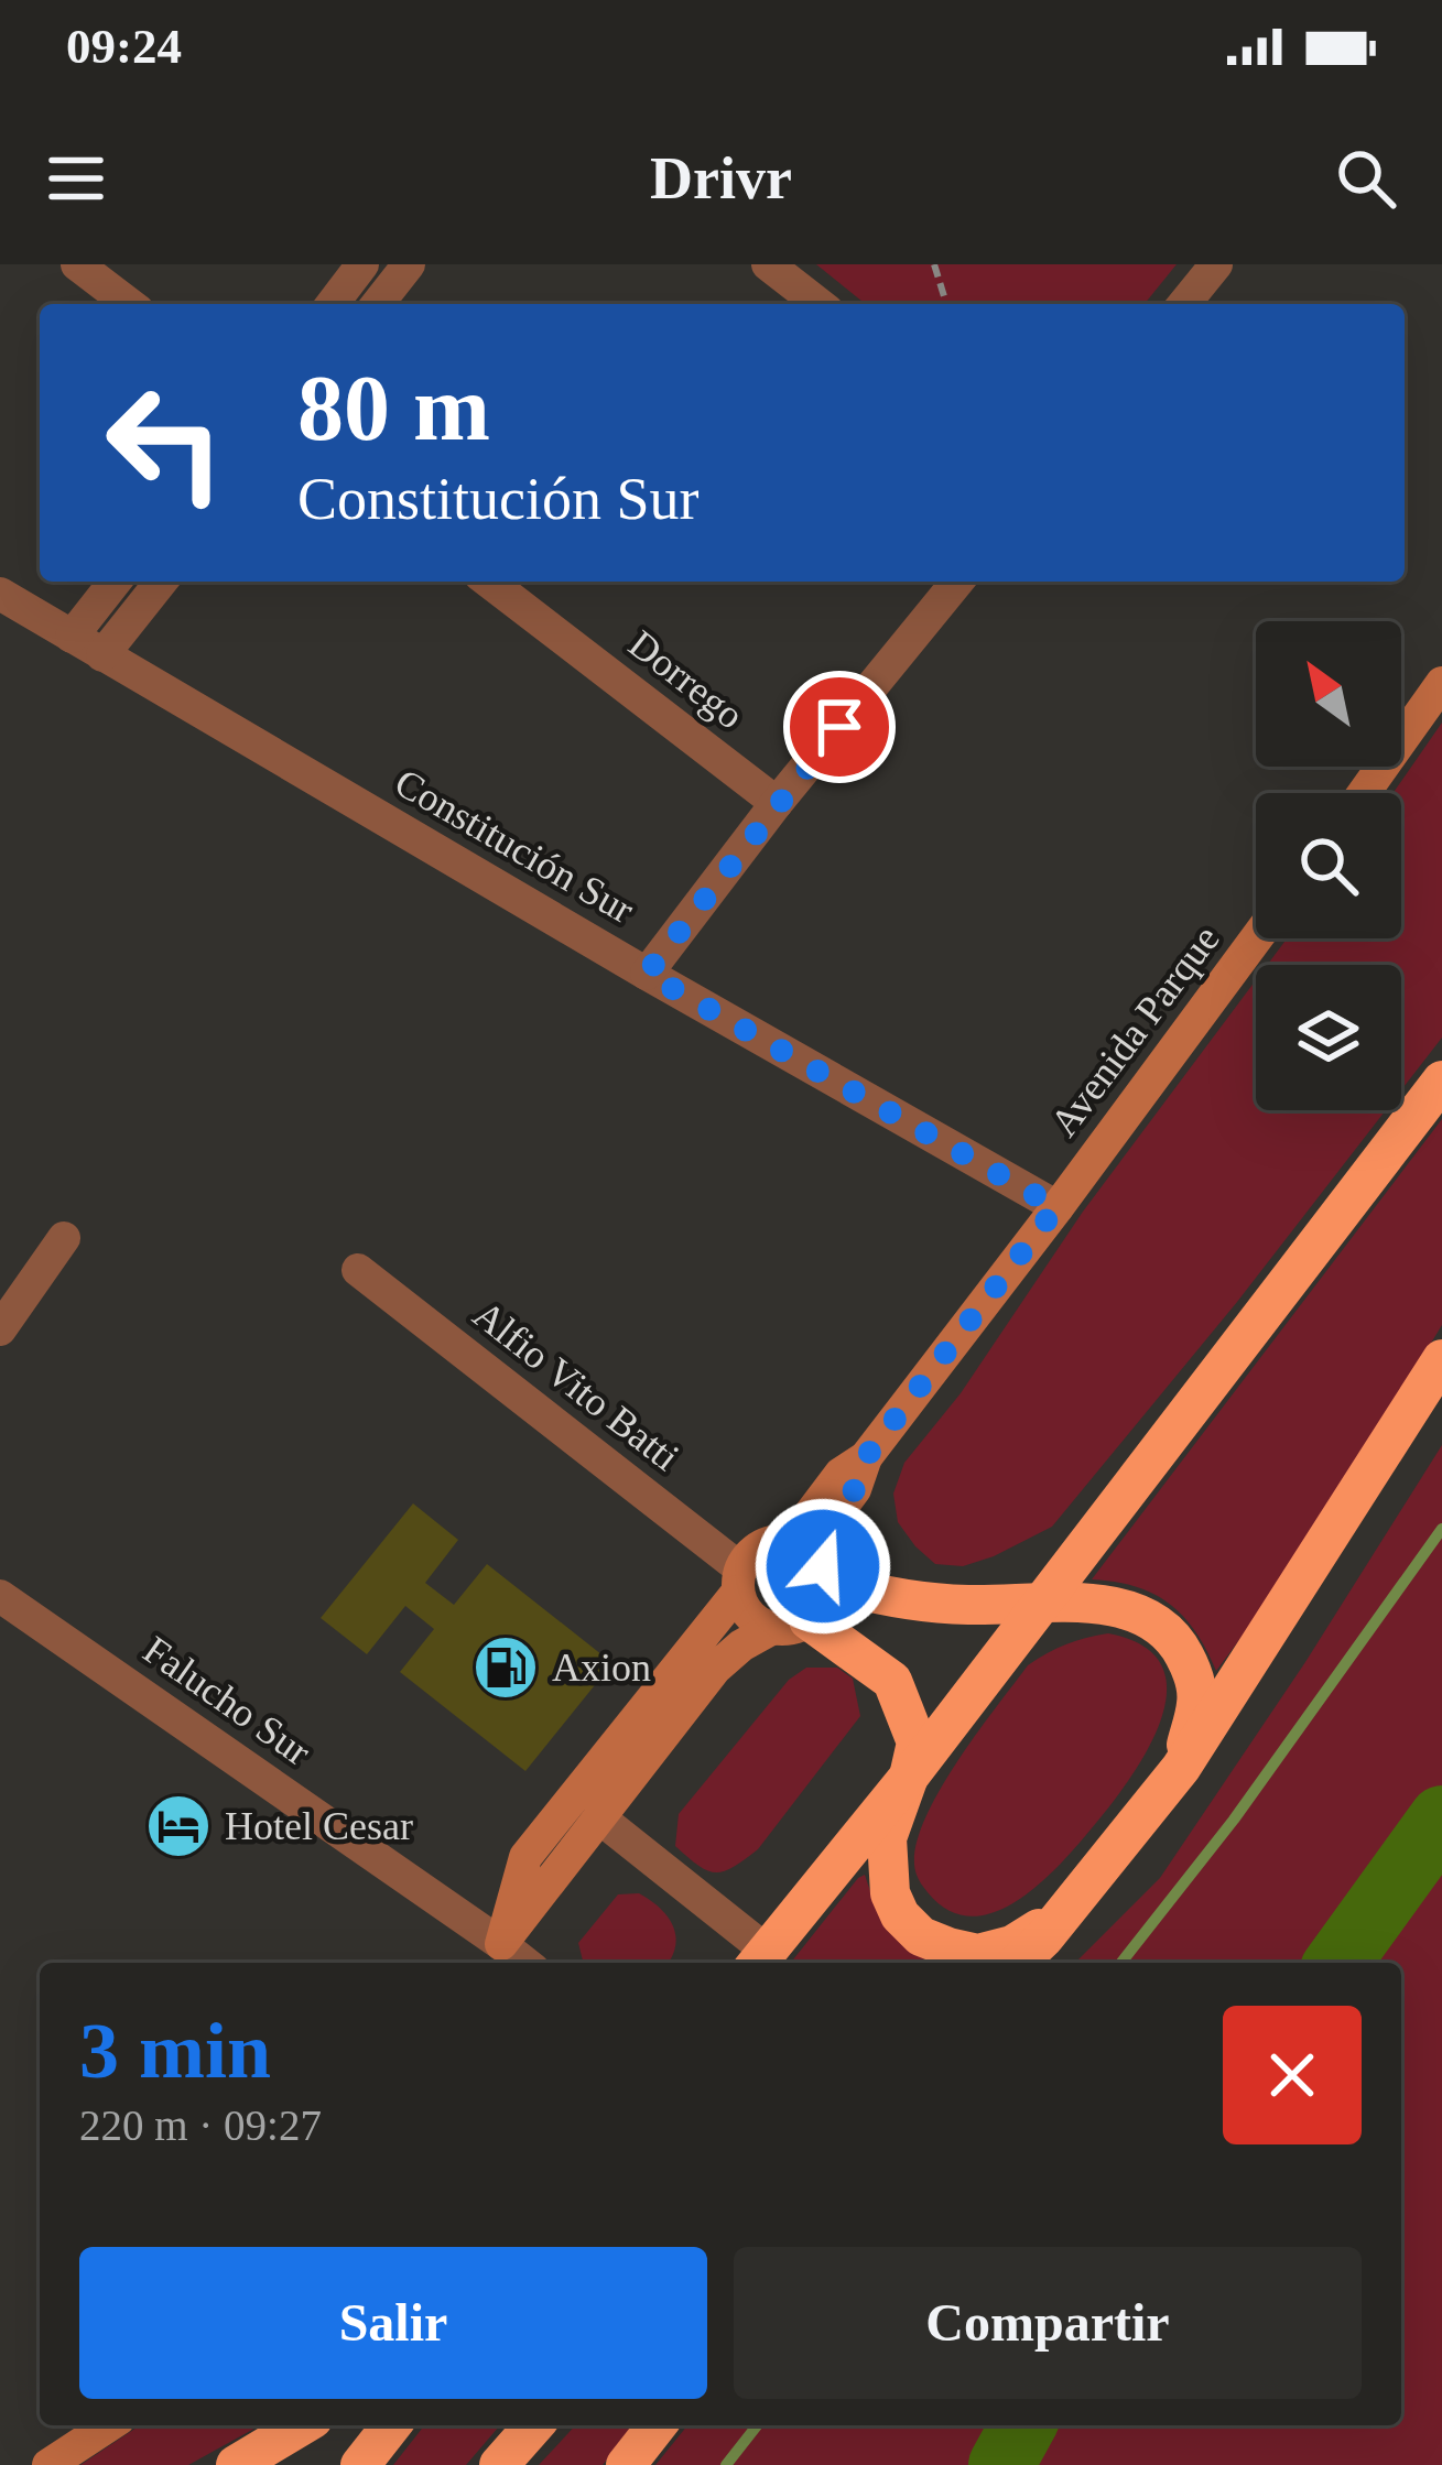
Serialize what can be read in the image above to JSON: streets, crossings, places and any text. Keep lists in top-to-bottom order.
{
  "streets": {
    "street": [
      "Dorrego",
      "Constitución Sur",
      "Avenida Parque",
      "Alfio Vito Batti",
      "Falucho Sur"
    ]
  },
  "crossings": [
    ["Constitución Sur", "Avenida Parque"],
    ["Avenida Parque", "Alfio Vito Batti"]
  ],
  "places": {
    "fuel station": ["Axion"],
    "hotel": ["Hotel Cesar"]
  },
  "north": "top left",
  "page": {
    "status": "09:24",
    "header": "Drivr",
    "turn": ["80 m", "Constitución Sur"],
    "heading": ["3 min", "220 m · 09:27"],
    "buttons": ["Salir", "Compartir"]
  }
}
